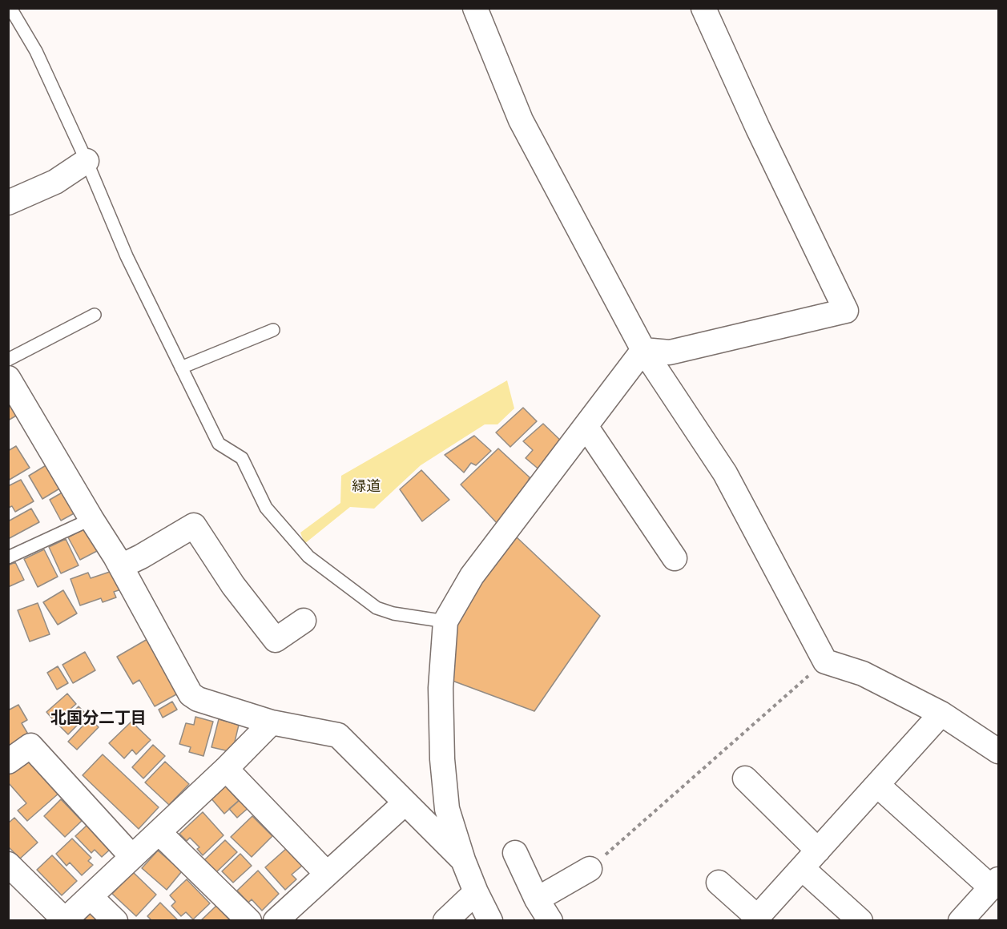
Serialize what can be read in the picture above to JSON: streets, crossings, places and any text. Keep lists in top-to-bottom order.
{
  "districts": ["北国分二丁目"],
  "parks": ["緑道"]
}
